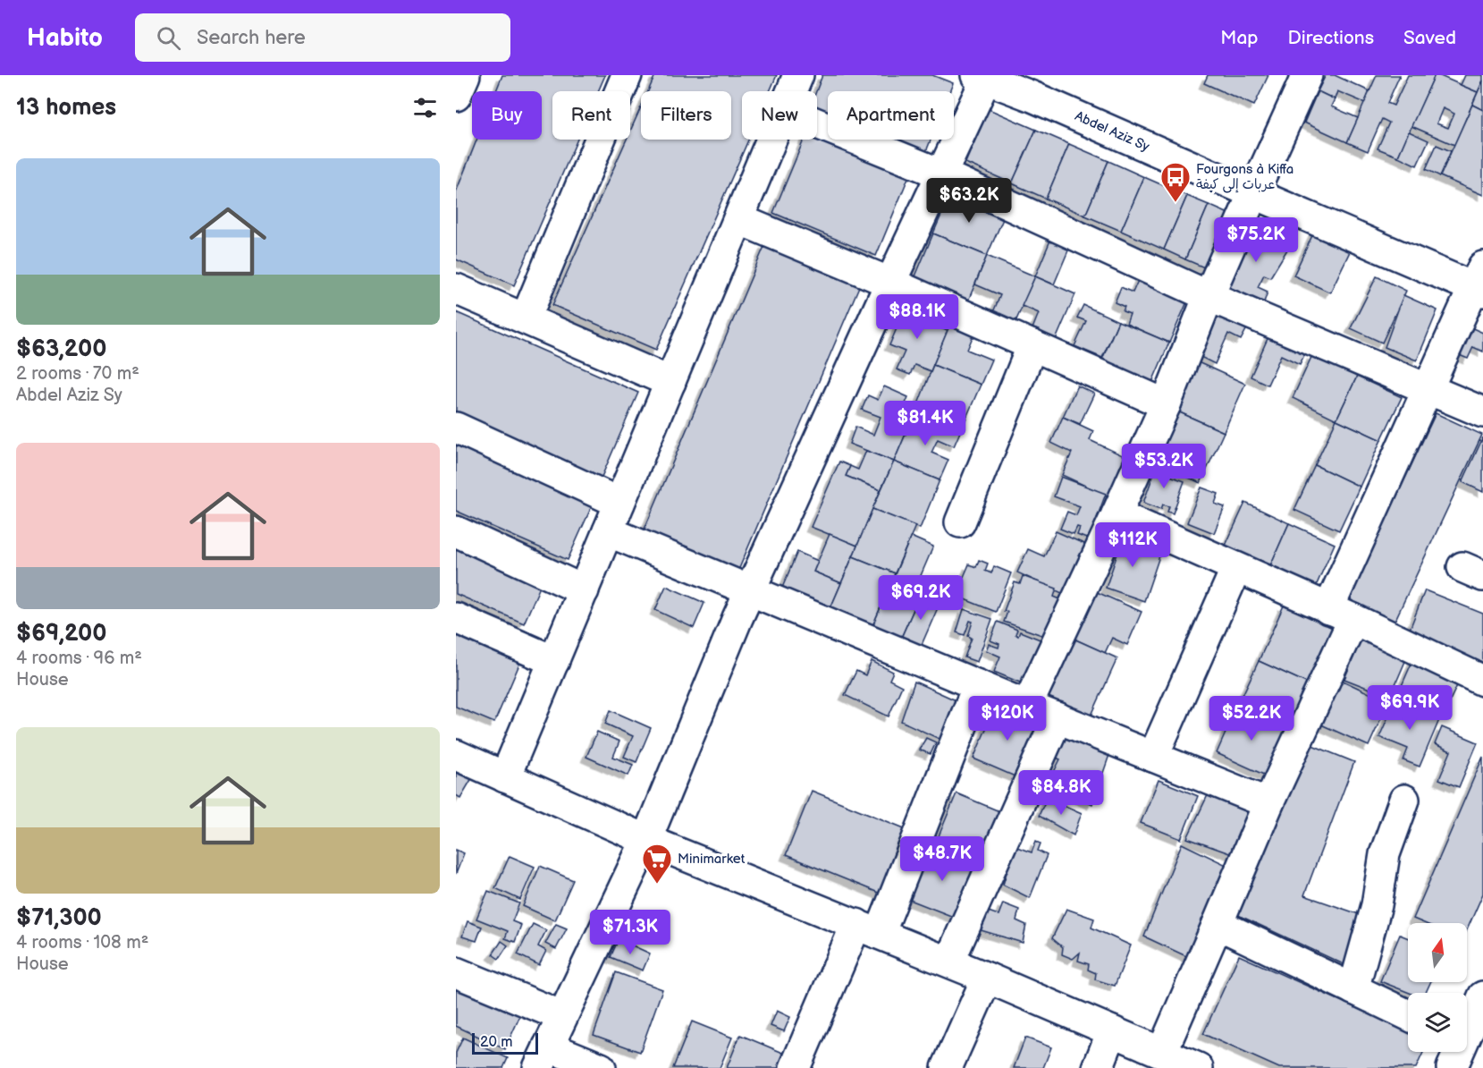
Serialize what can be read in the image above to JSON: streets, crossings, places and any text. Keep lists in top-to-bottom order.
{
  "streets": {
    "street": ["Abdel Aziz Sy"]
  },
  "places": {
    "bus stop": ["Fourgons à Kiffa عربات إلى كيفة"],
    "supermarket": ["Minimarket"]
  },
  "scale_bar": "20 m",
  "north": "top",
  "page": {
    "header": "Habito",
    "search": "Search here",
    "nav": ["Map", "Directions", "Saved"],
    "heading": "13 homes",
    "chip": [
      "Buy",
      "Rent",
      "Filters",
      "New",
      "Apartment"
    ],
    "list": [
      {
        "name": "$63,200",
        "note": "2 rooms · 70 m² · Abdel Aziz Sy"
      },
      {
        "name": "$69,200",
        "note": "4 rooms · 96 m² · House"
      },
      {
        "name": "$71,300",
        "note": "4 rooms · 108 m² · House"
      }
    ],
    "price": [
      "$63.2K",
      "$75.2K",
      "$88.1K",
      "$81.4K",
      "$53.2K",
      "$112K",
      "$69.2K",
      "$69.9K",
      "$120K",
      "$52.2K",
      "$84.8K",
      "$48.7K",
      "$71.3K"
    ],
    "scale": "20 m"
  }
}
